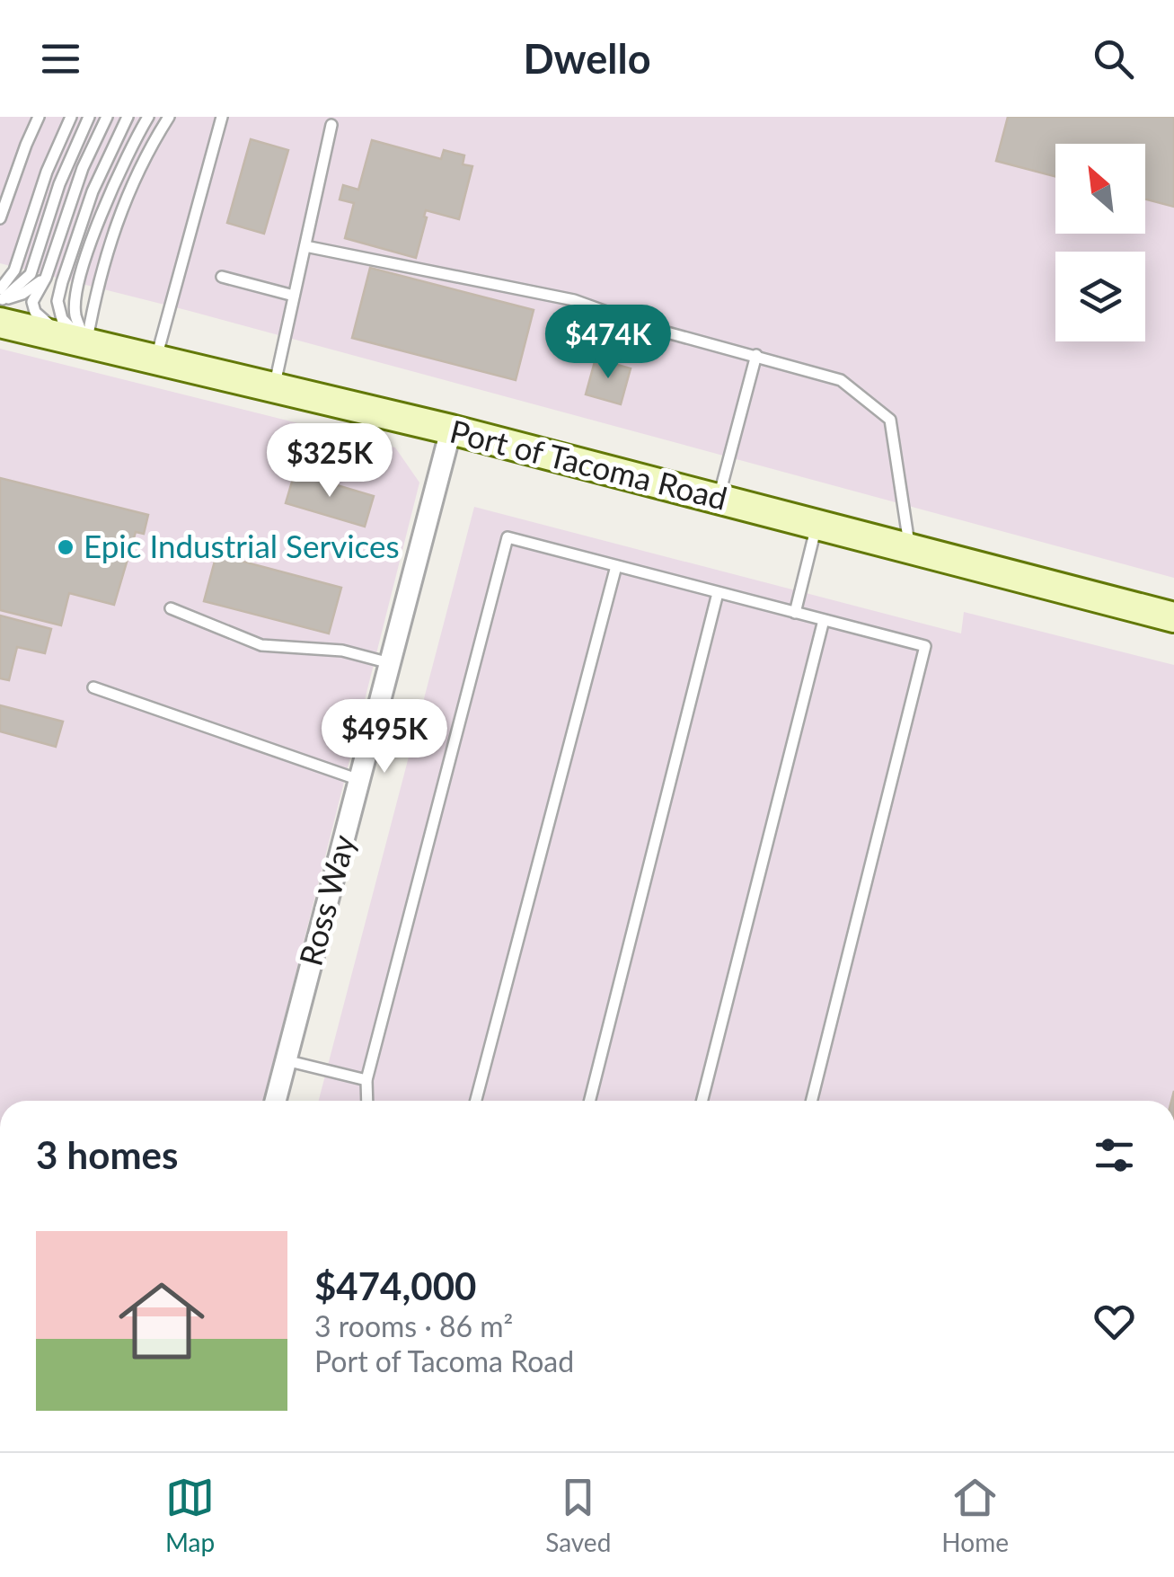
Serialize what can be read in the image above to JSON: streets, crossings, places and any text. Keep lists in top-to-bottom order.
{
  "streets": {
    "main road": ["Port of Tacoma Road"],
    "street": ["Ross Way"]
  },
  "crossings": [
    ["Port of Tacoma Road", "Ross Way"]
  ],
  "places": ["Epic Industrial Services"],
  "north": "top left",
  "page": {
    "header": "Dwello",
    "price": ["$474K", "$325K", "$495K"],
    "heading": "3 homes",
    "list": [
      {
        "name": "$474,000",
        "note": "3 rooms · 86 m² · Port of Tacoma Road"
      }
    ],
    "tabs": ["Map", "Saved", "Home"]
  }
}
